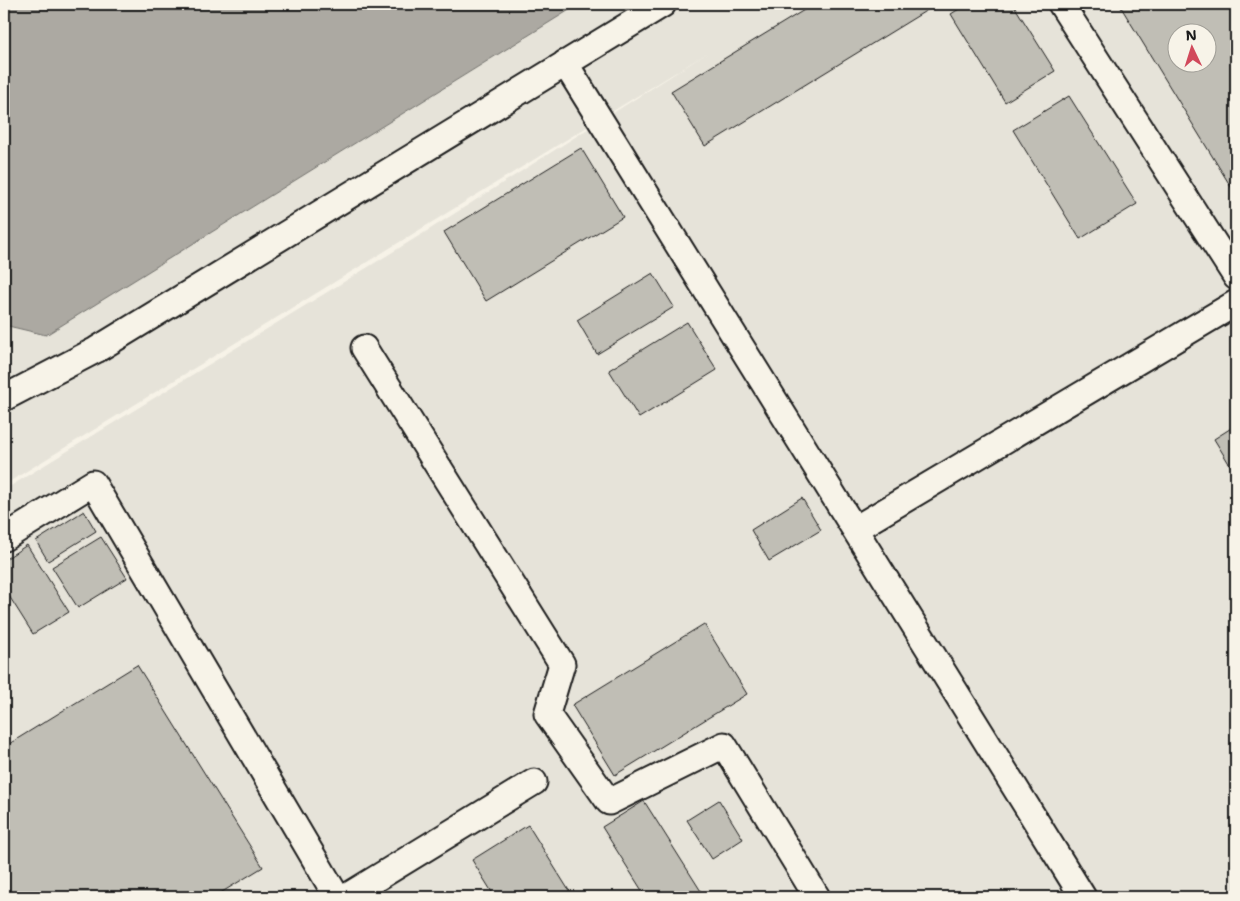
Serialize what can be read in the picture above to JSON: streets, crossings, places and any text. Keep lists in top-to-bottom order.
{
  "north": "top"
}
